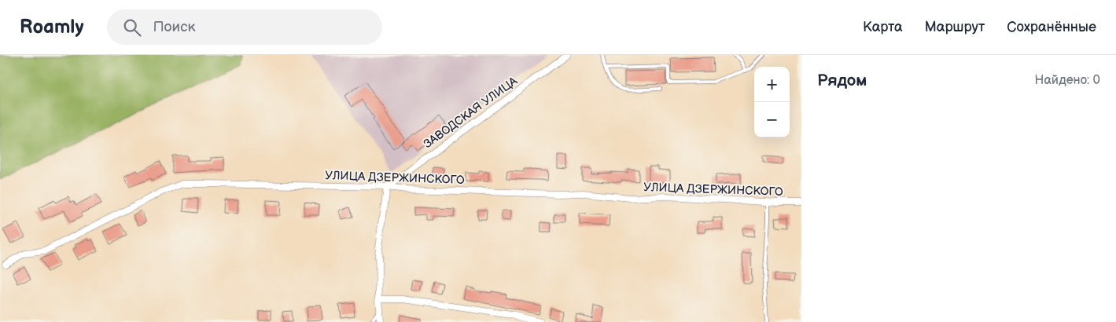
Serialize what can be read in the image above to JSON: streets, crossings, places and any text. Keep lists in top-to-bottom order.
{
  "streets": {
    "street": ["ЗАВОДСКАЯ УЛИЦА", "УЛИЦА ДЗЕРЖИНСКОГО"]
  },
  "crossings": [
    ["ЗАВОДСКАЯ УЛИЦА", "УЛИЦА ДЗЕРЖИНСКОГО"]
  ],
  "page": {
    "header": "Roamly",
    "search": "Поиск",
    "nav": ["Карта", "Маршрут", "Сохранённые"],
    "heading": ["Рядом", "Найдено: 0"],
    "map_buttons": ["+", "−"]
  }
}
